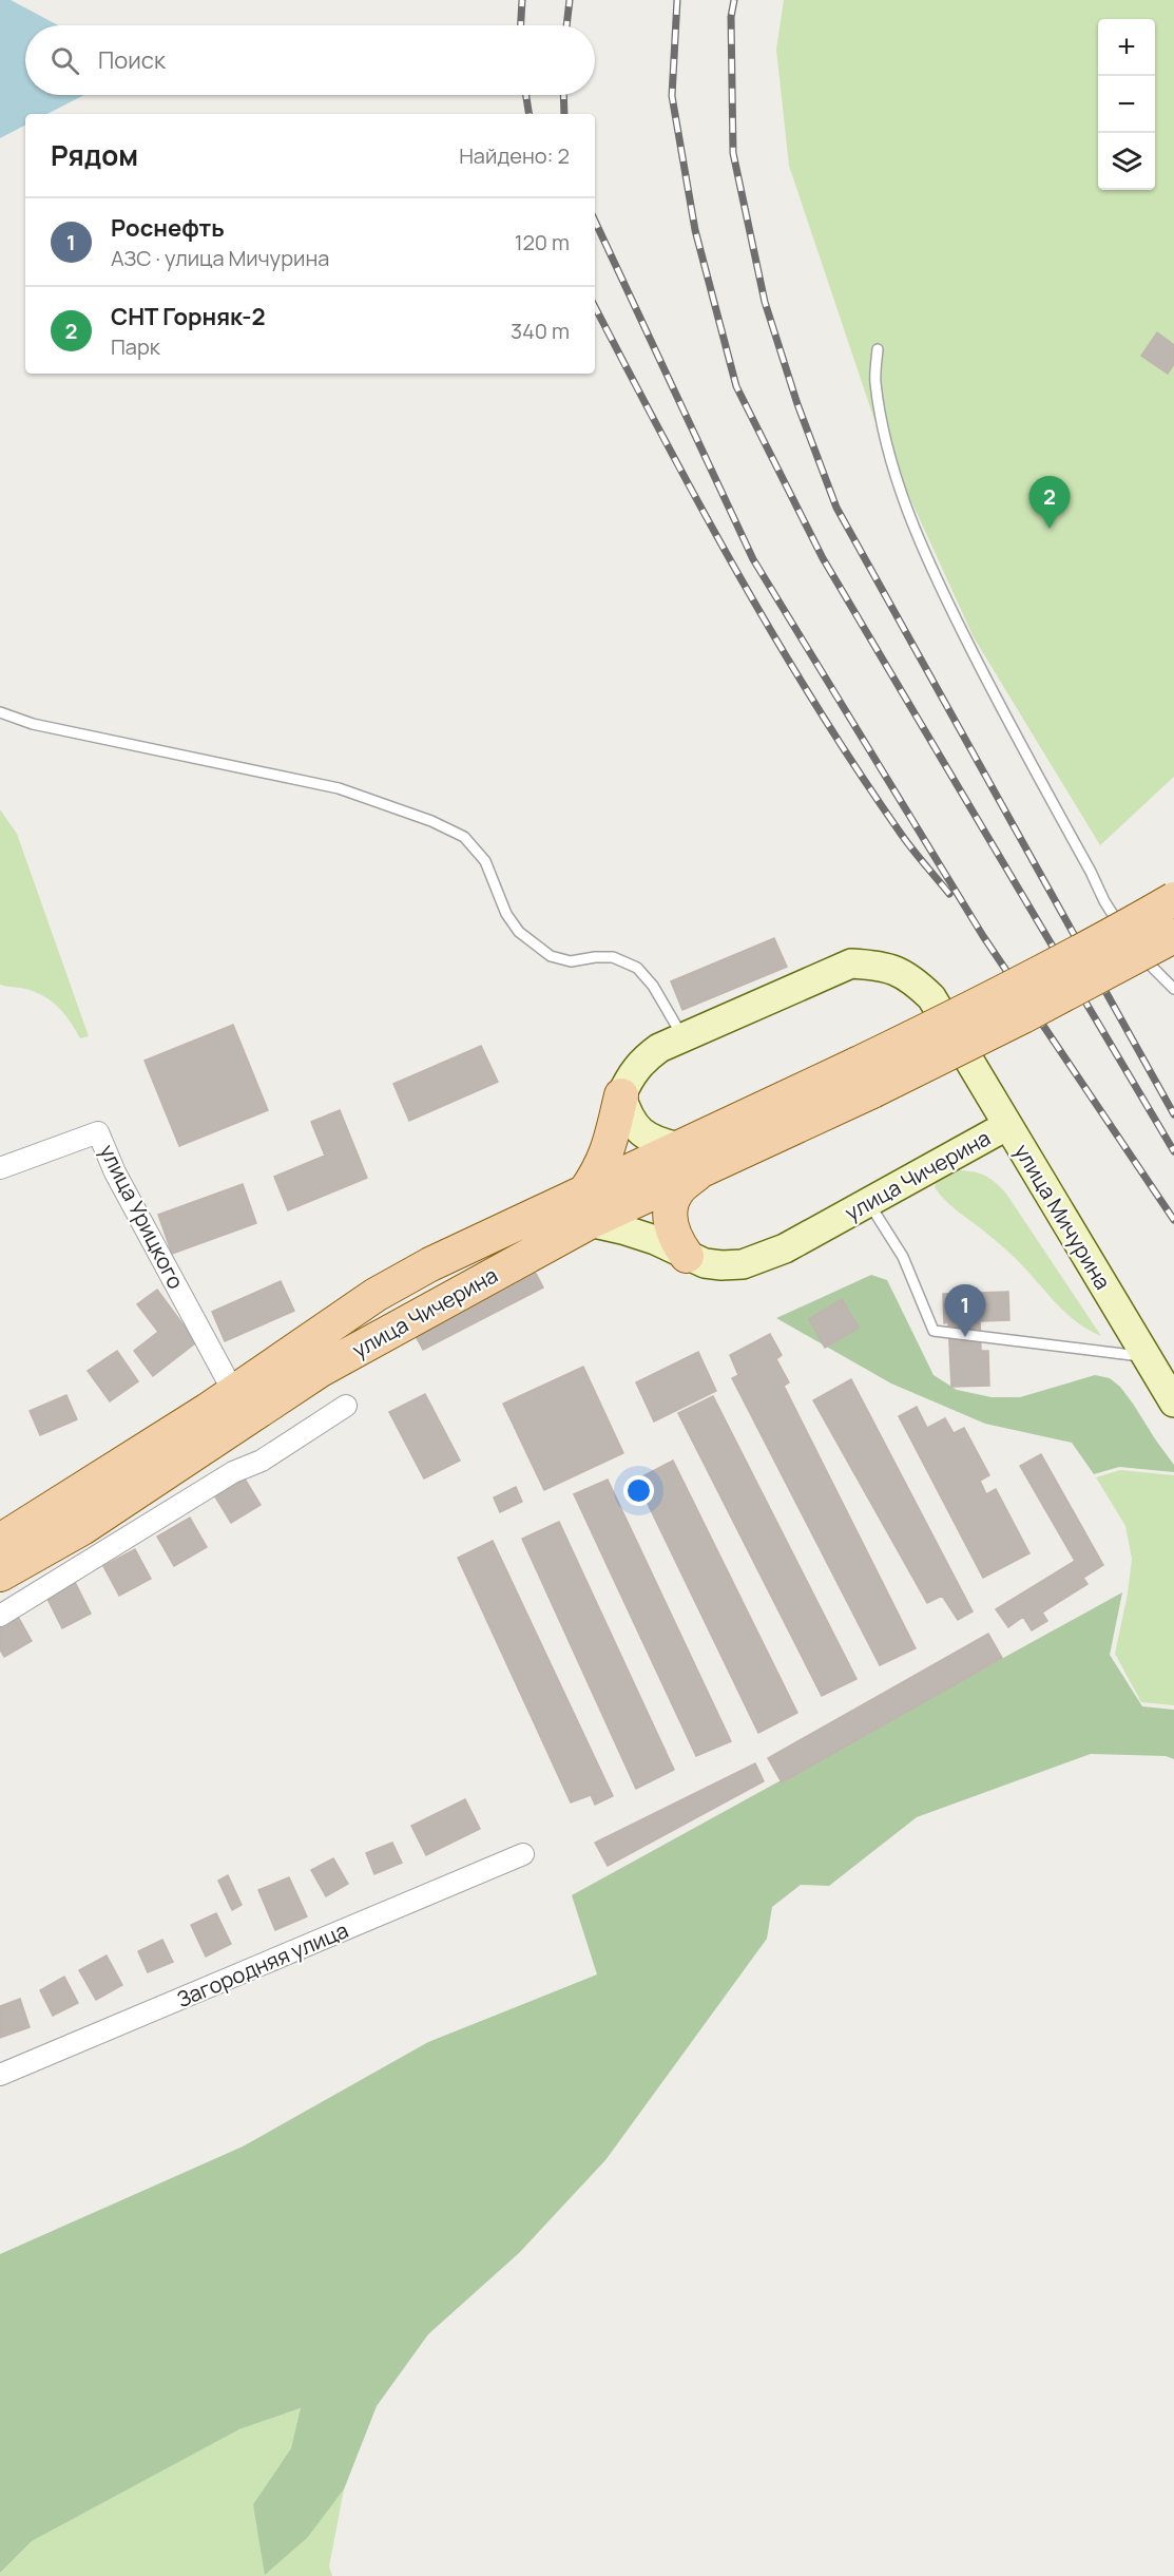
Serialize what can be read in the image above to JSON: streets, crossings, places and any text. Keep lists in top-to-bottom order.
{
  "streets": {
    "main road": ["улица Чичерина", "улица Мичурина"],
    "street": ["улица Урицкого", "Загородняя улица"]
  },
  "crossings": [
    ["улица Чичерина", "улица Урицкого"],
    ["улица Чичерина", "улица Мичурина"]
  ],
  "page": {
    "map_buttons": ["+", "−"],
    "search": "Поиск",
    "heading": ["Рядом", "Найдено: 2"],
    "list": [
      {
        "mark": "1",
        "name": "Роснефть",
        "note": "АЗС · улица Мичурина",
        "value": "120 m"
      },
      {
        "mark": "2",
        "name": "СНТ Горняк-2",
        "note": "Парк",
        "value": "340 m"
      }
    ],
    "pins": ["2", "1"]
  }
}
